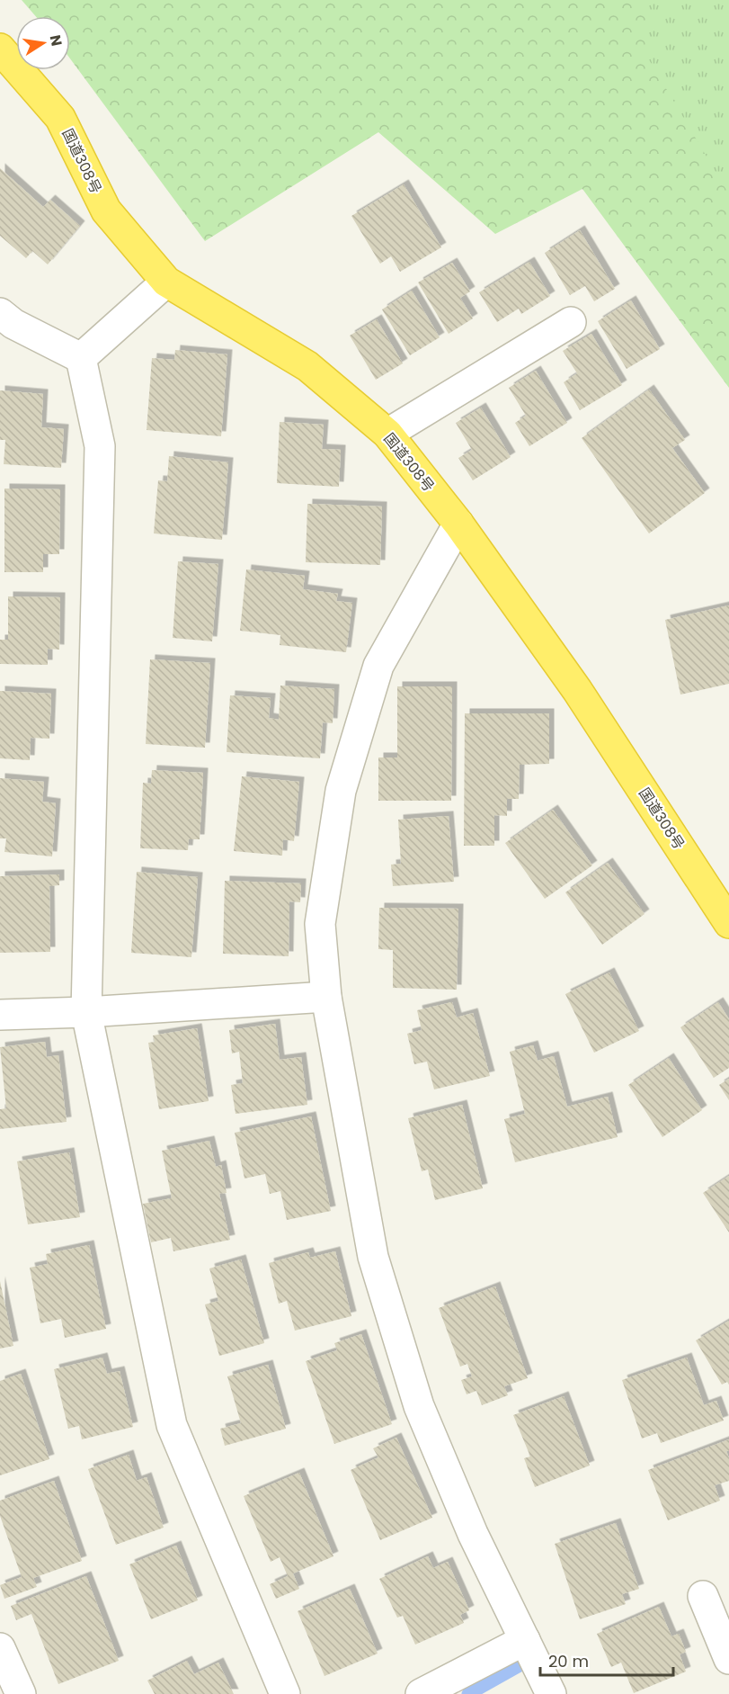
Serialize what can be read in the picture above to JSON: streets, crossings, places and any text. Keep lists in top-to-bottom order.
{
  "streets": {
    "highway": ["国道308号"]
  },
  "scale_bar": "20 m",
  "north": "right"
}
